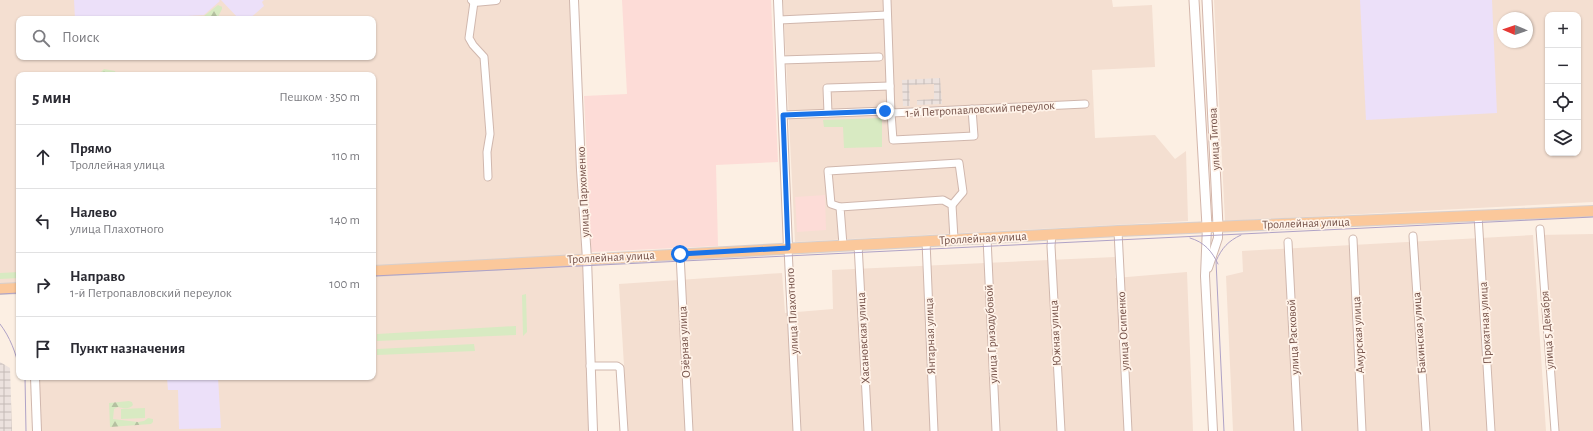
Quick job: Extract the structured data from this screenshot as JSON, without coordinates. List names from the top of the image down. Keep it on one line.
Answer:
{"streets":{"main road":["улица Титова","Троллейная улица"],"street":["1-й Петропавловский переулок","улица Пархоменко","улица Плахотного","Прокатная улица","улица 5 Декабря","улица Осипенко","Южная улица","Бакинская улица","улица Гризодубовой","Амурская улица","Янтарная улица","улица Расковой","Хасановская улица","Озёрная улица"]},"crossings":[["1-й Петропавловский переулок","улица Плахотного"],["улица Титова","Троллейная улица"],["улица Пархоменко","Троллейная улица"],["Троллейная улица","улица Плахотного"],["Троллейная улица","Прокатная улица"],["Троллейная улица","улица Осипенко"],["Троллейная улица","Южная улица"],["Троллейная улица","улица Гризодубовой"],["Троллейная улица","Янтарная улица"],["Троллейная улица","Хасановская улица"],["Троллейная улица","Озёрная улица"]],"north":"left","page":{"map_buttons":["+","−"],"search":"Поиск","heading":["5 мин","Пешком · 350 m"],"list":[["Прямо","Троллейная улица","110 m"],["Налево","улица Плахотного","140 m"],["Направо","1-й Петропавловский переулок","100 m"],"Пункт назначения"]}}
